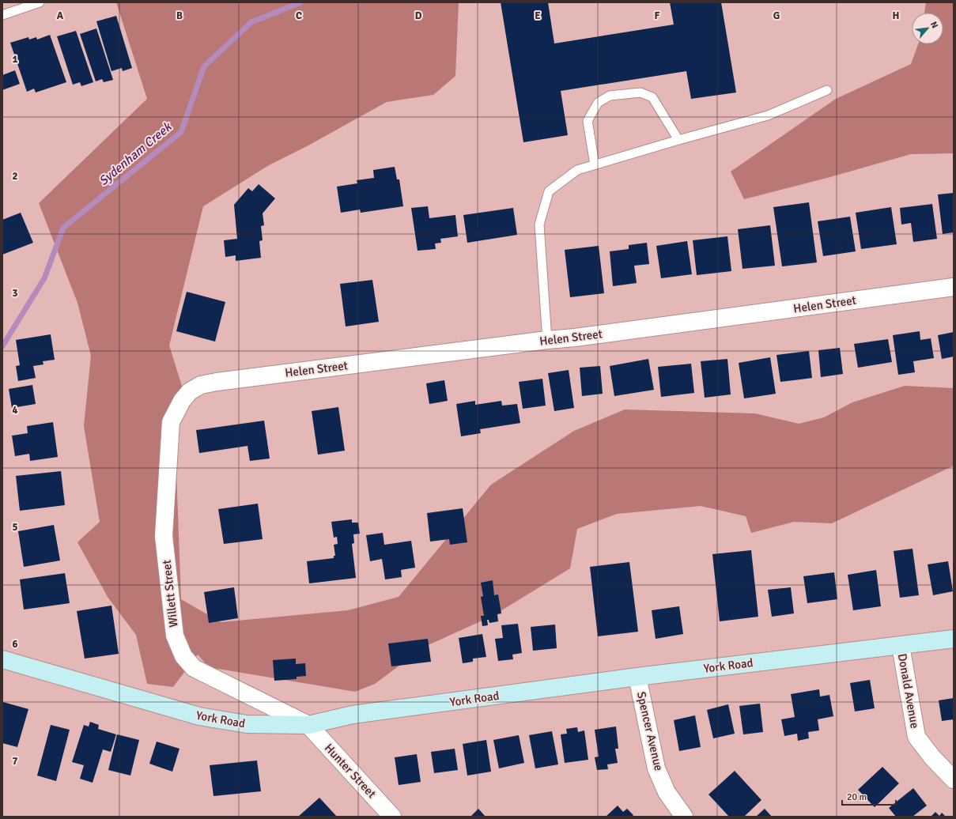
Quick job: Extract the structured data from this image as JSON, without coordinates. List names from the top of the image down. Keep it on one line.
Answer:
{"streets":{"street":["Helen Street","Willett Street","York Road","Donald Avenue","Spencer Avenue","Hunter Street"]},"crossings":[["Helen Street","Willett Street"],["Willett Street","York Road"],["Willett Street","Hunter Street"],["York Road","Donald Avenue"],["York Road","Spencer Avenue"],["York Road","Hunter Street"]],"water":["Sydenham Creek"],"scale_bar":"20 m","north":"top right","grid":{"columns":["A","B","C","D","E","F","G","H"],"rows":["1","2","3","4","5","6","7"]}}
